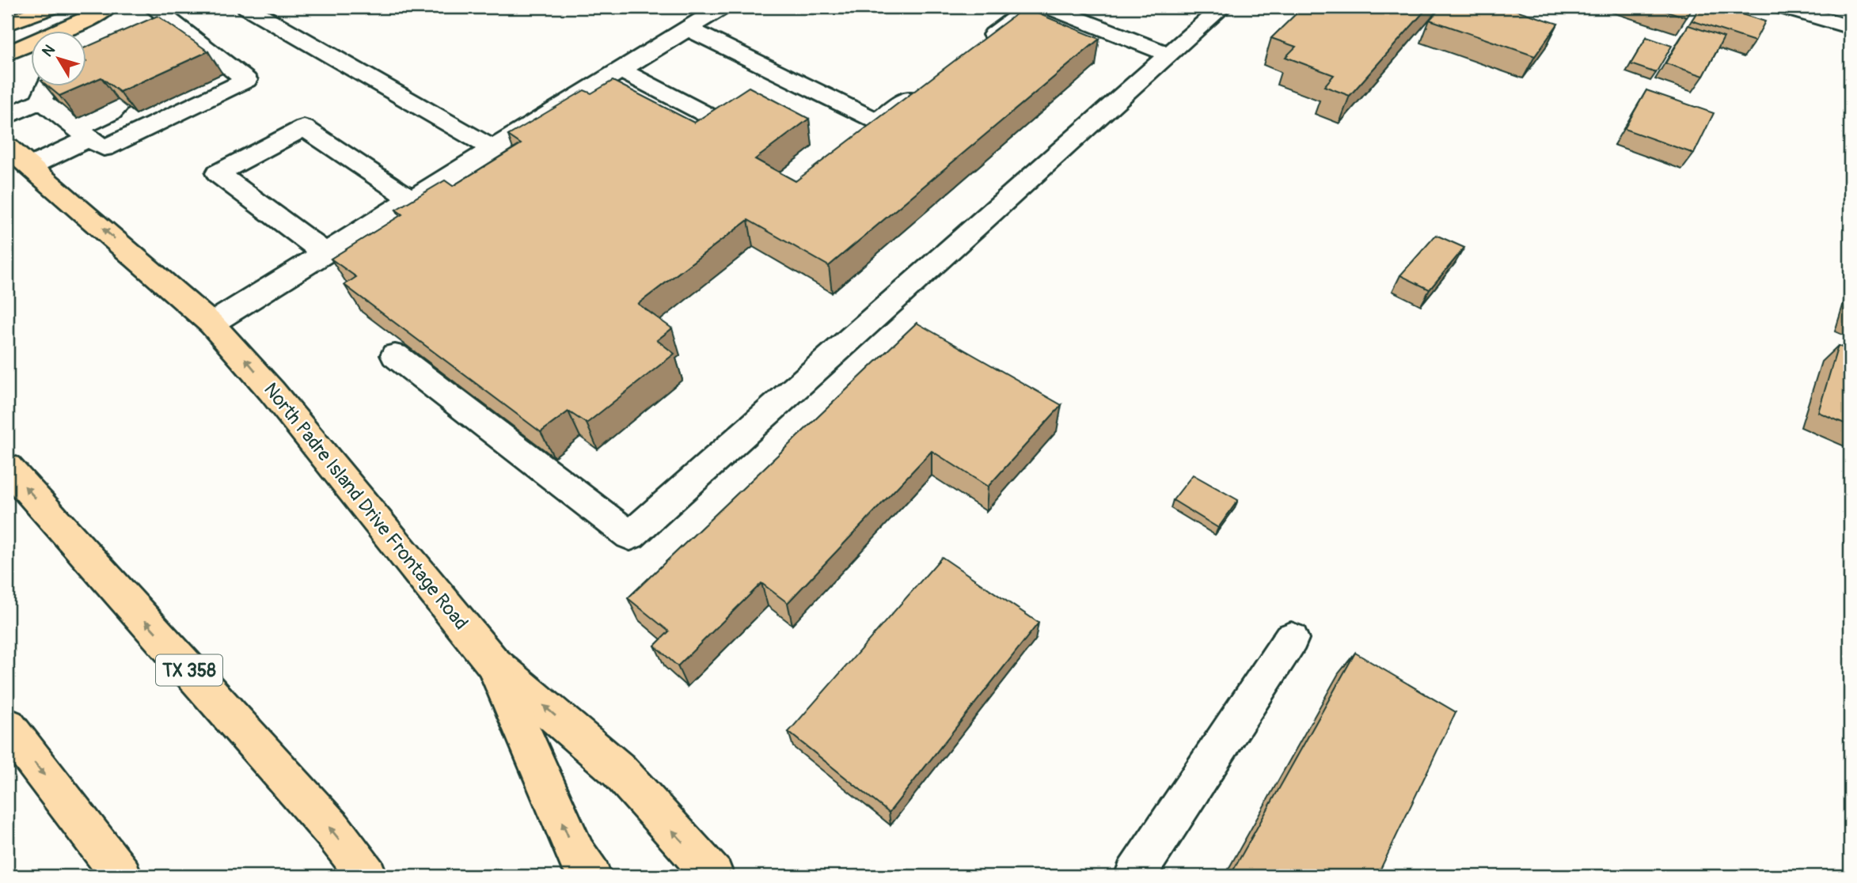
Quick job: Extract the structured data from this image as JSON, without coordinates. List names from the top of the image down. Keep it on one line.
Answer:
{"streets":{"main road":["North Padre Island Drive Frontage Road","TX 358"]},"north":"top left"}
